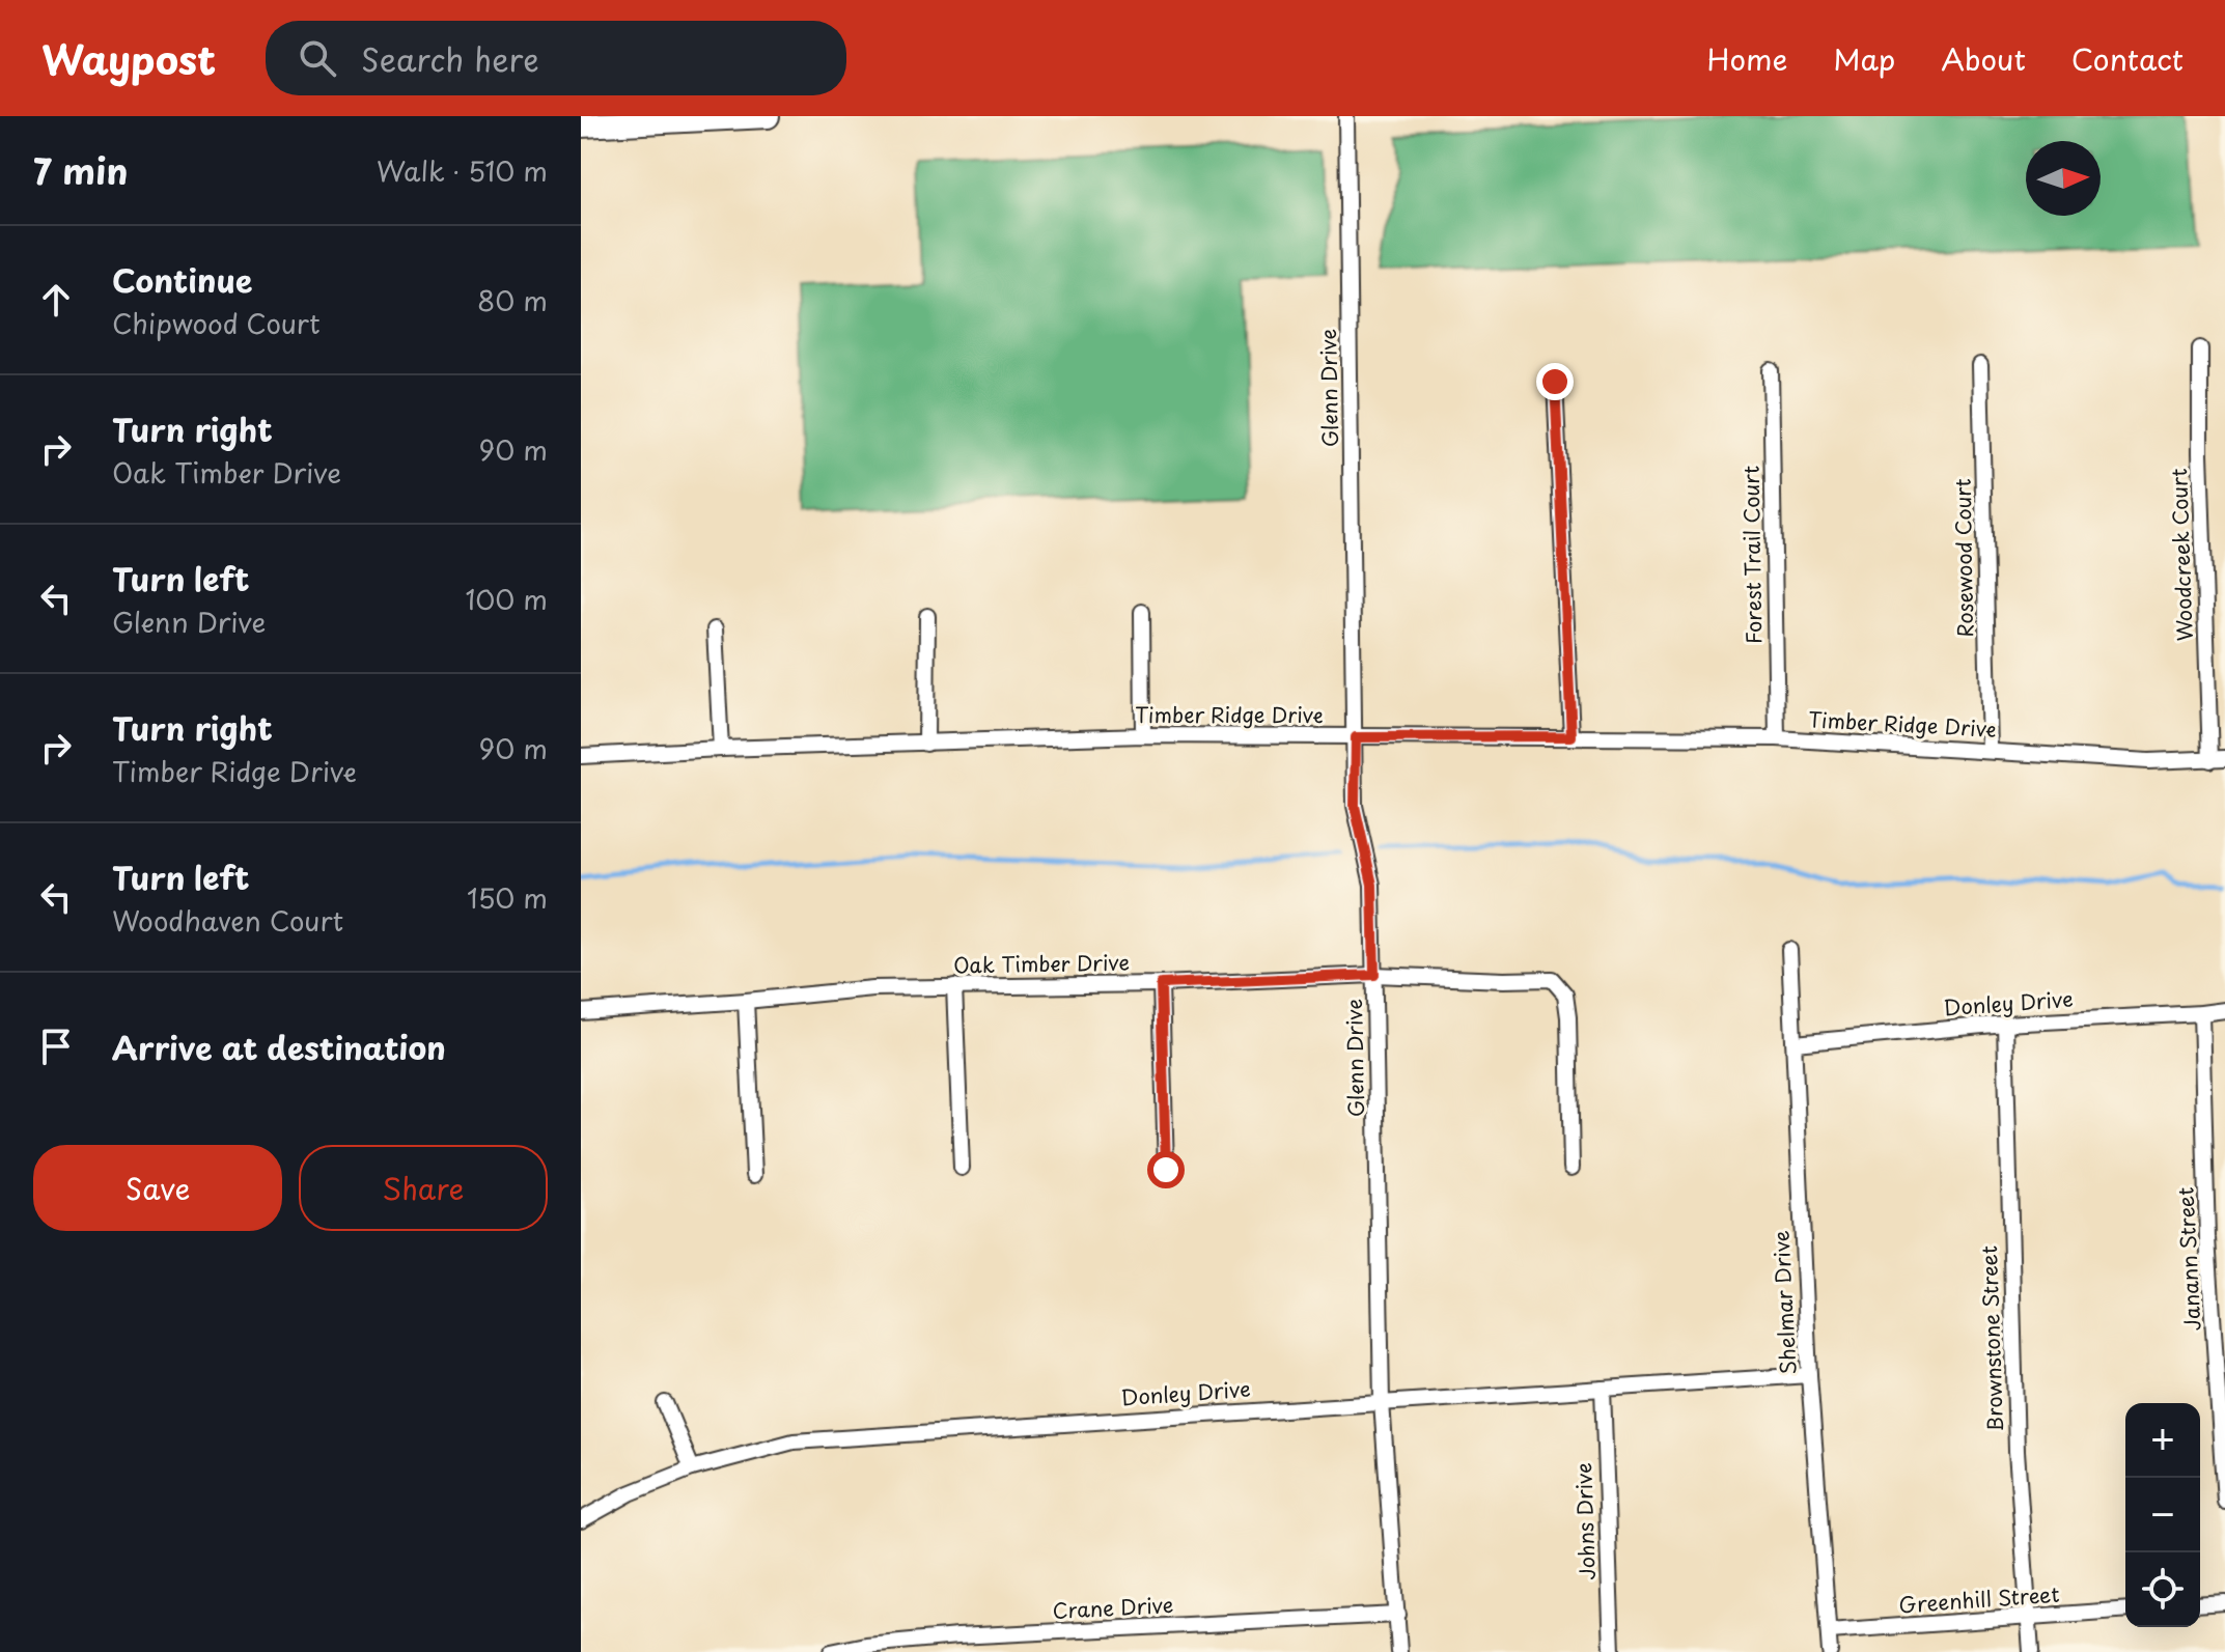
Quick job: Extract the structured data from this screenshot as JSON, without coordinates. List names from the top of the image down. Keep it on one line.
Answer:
{"streets":{"street":["Glenn Drive","Forest Trail Court","Woodcreek Court","Rosewood Court","Timber Ridge Drive","Oak Timber Drive","Donley Drive","Janann Street","Shelmar Drive","Brownstone Street","Johns Drive","Greenhill Street","Crane Drive"]},"crossings":[["Glenn Drive","Timber Ridge Drive"],["Glenn Drive","Oak Timber Drive"],["Glenn Drive","Donley Drive"],["Glenn Drive","Crane Drive"],["Forest Trail Court","Timber Ridge Drive"],["Woodcreek Court","Timber Ridge Drive"],["Rosewood Court","Timber Ridge Drive"],["Donley Drive","Janann Street"],["Donley Drive","Shelmar Drive"],["Donley Drive","Brownstone Street"],["Donley Drive","Johns Drive"],["Shelmar Drive","Greenhill Street"],["Brownstone Street","Greenhill Street"]],"north":"right","page":{"header":"Waypost","search":"Search here","nav":["Home","Map","About","Contact"],"heading":["7 min","Walk · 510 m"],"list":[["Continue","Chipwood Court","80 m"],["Turn right","Oak Timber Drive","90 m"],["Turn left","Glenn Drive","100 m"],["Turn right","Timber Ridge Drive","90 m"],["Turn left","Woodhaven Court","150 m"],"Arrive at destination"],"buttons":["Save","Share"],"map_buttons":["+","−"]}}
